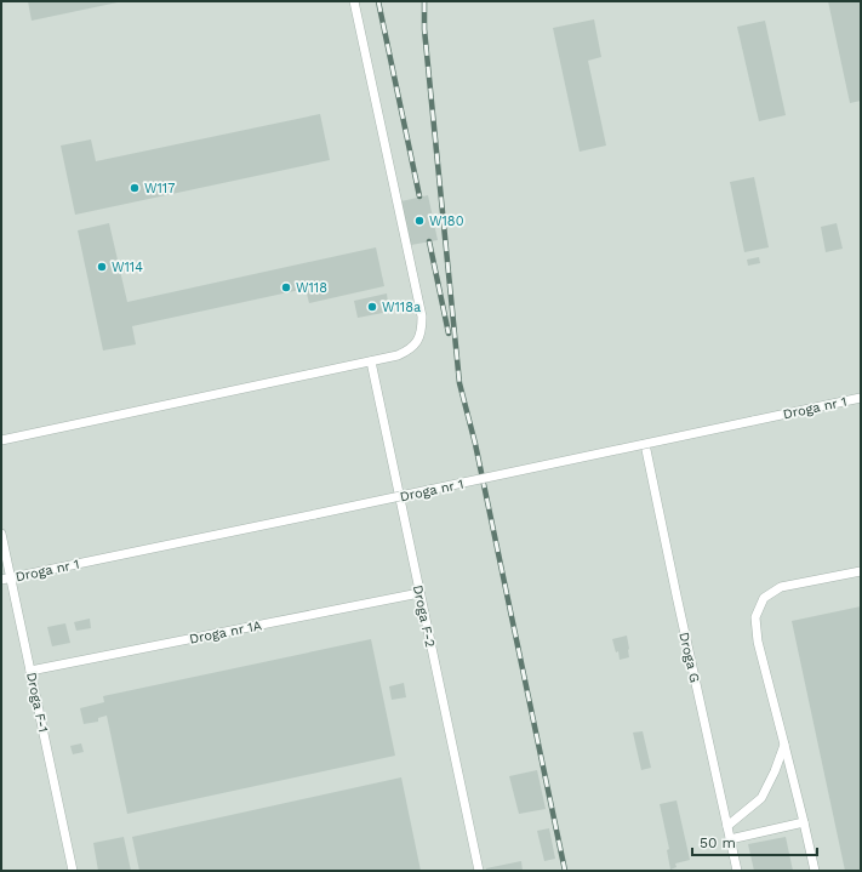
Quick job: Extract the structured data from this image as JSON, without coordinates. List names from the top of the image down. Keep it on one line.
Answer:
{"streets":{"lane":["Droga nr 1","Droga F-2","Droga nr 1A","Droga G","Droga F-1"]},"crossings":[["Droga nr 1","Droga G"],["Droga nr 1","Droga F-1"],["Droga F-2","Droga nr 1A"],["Droga nr 1A","Droga F-1"]],"places":["W117","W180","W114","W118","W118a"],"scale_bar":"50 m"}
